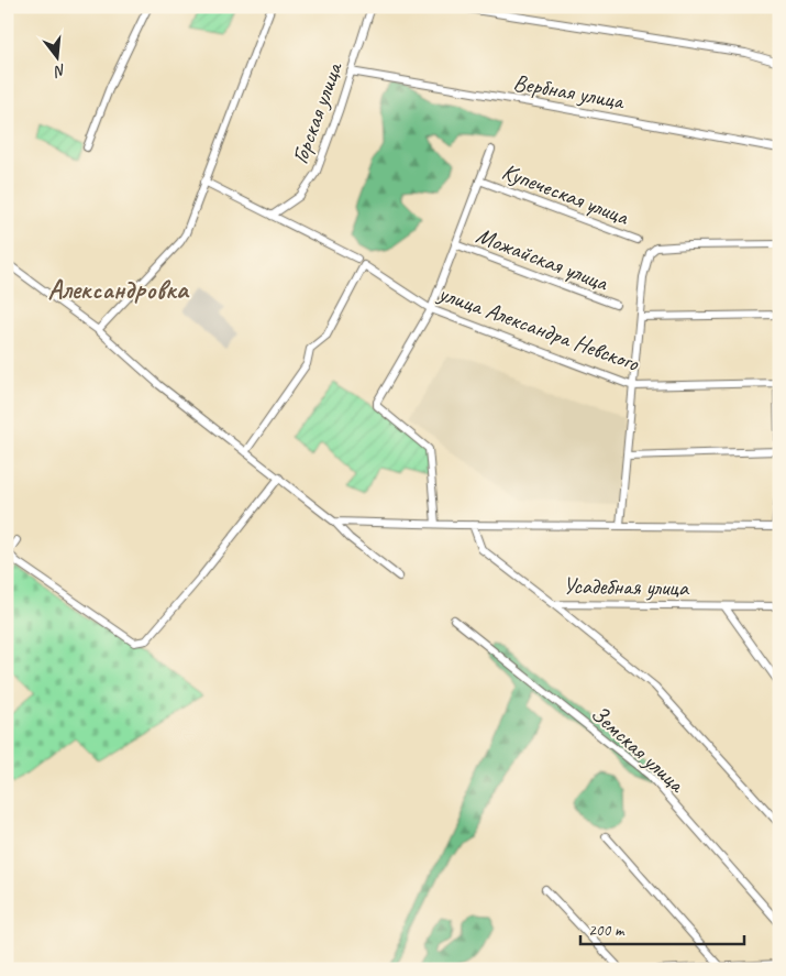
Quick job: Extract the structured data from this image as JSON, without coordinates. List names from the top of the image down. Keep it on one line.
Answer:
{"streets":{"street":["Вербная улица","Горская улица","Купеческая улица","Можайская улица","улица Александра Невского","Усадебная улица","Земская улица"]},"crossings":[["Вербная улица","Горская улица"]],"districts":["Александровка"],"scale_bar":"200 m","north":"bottom"}
